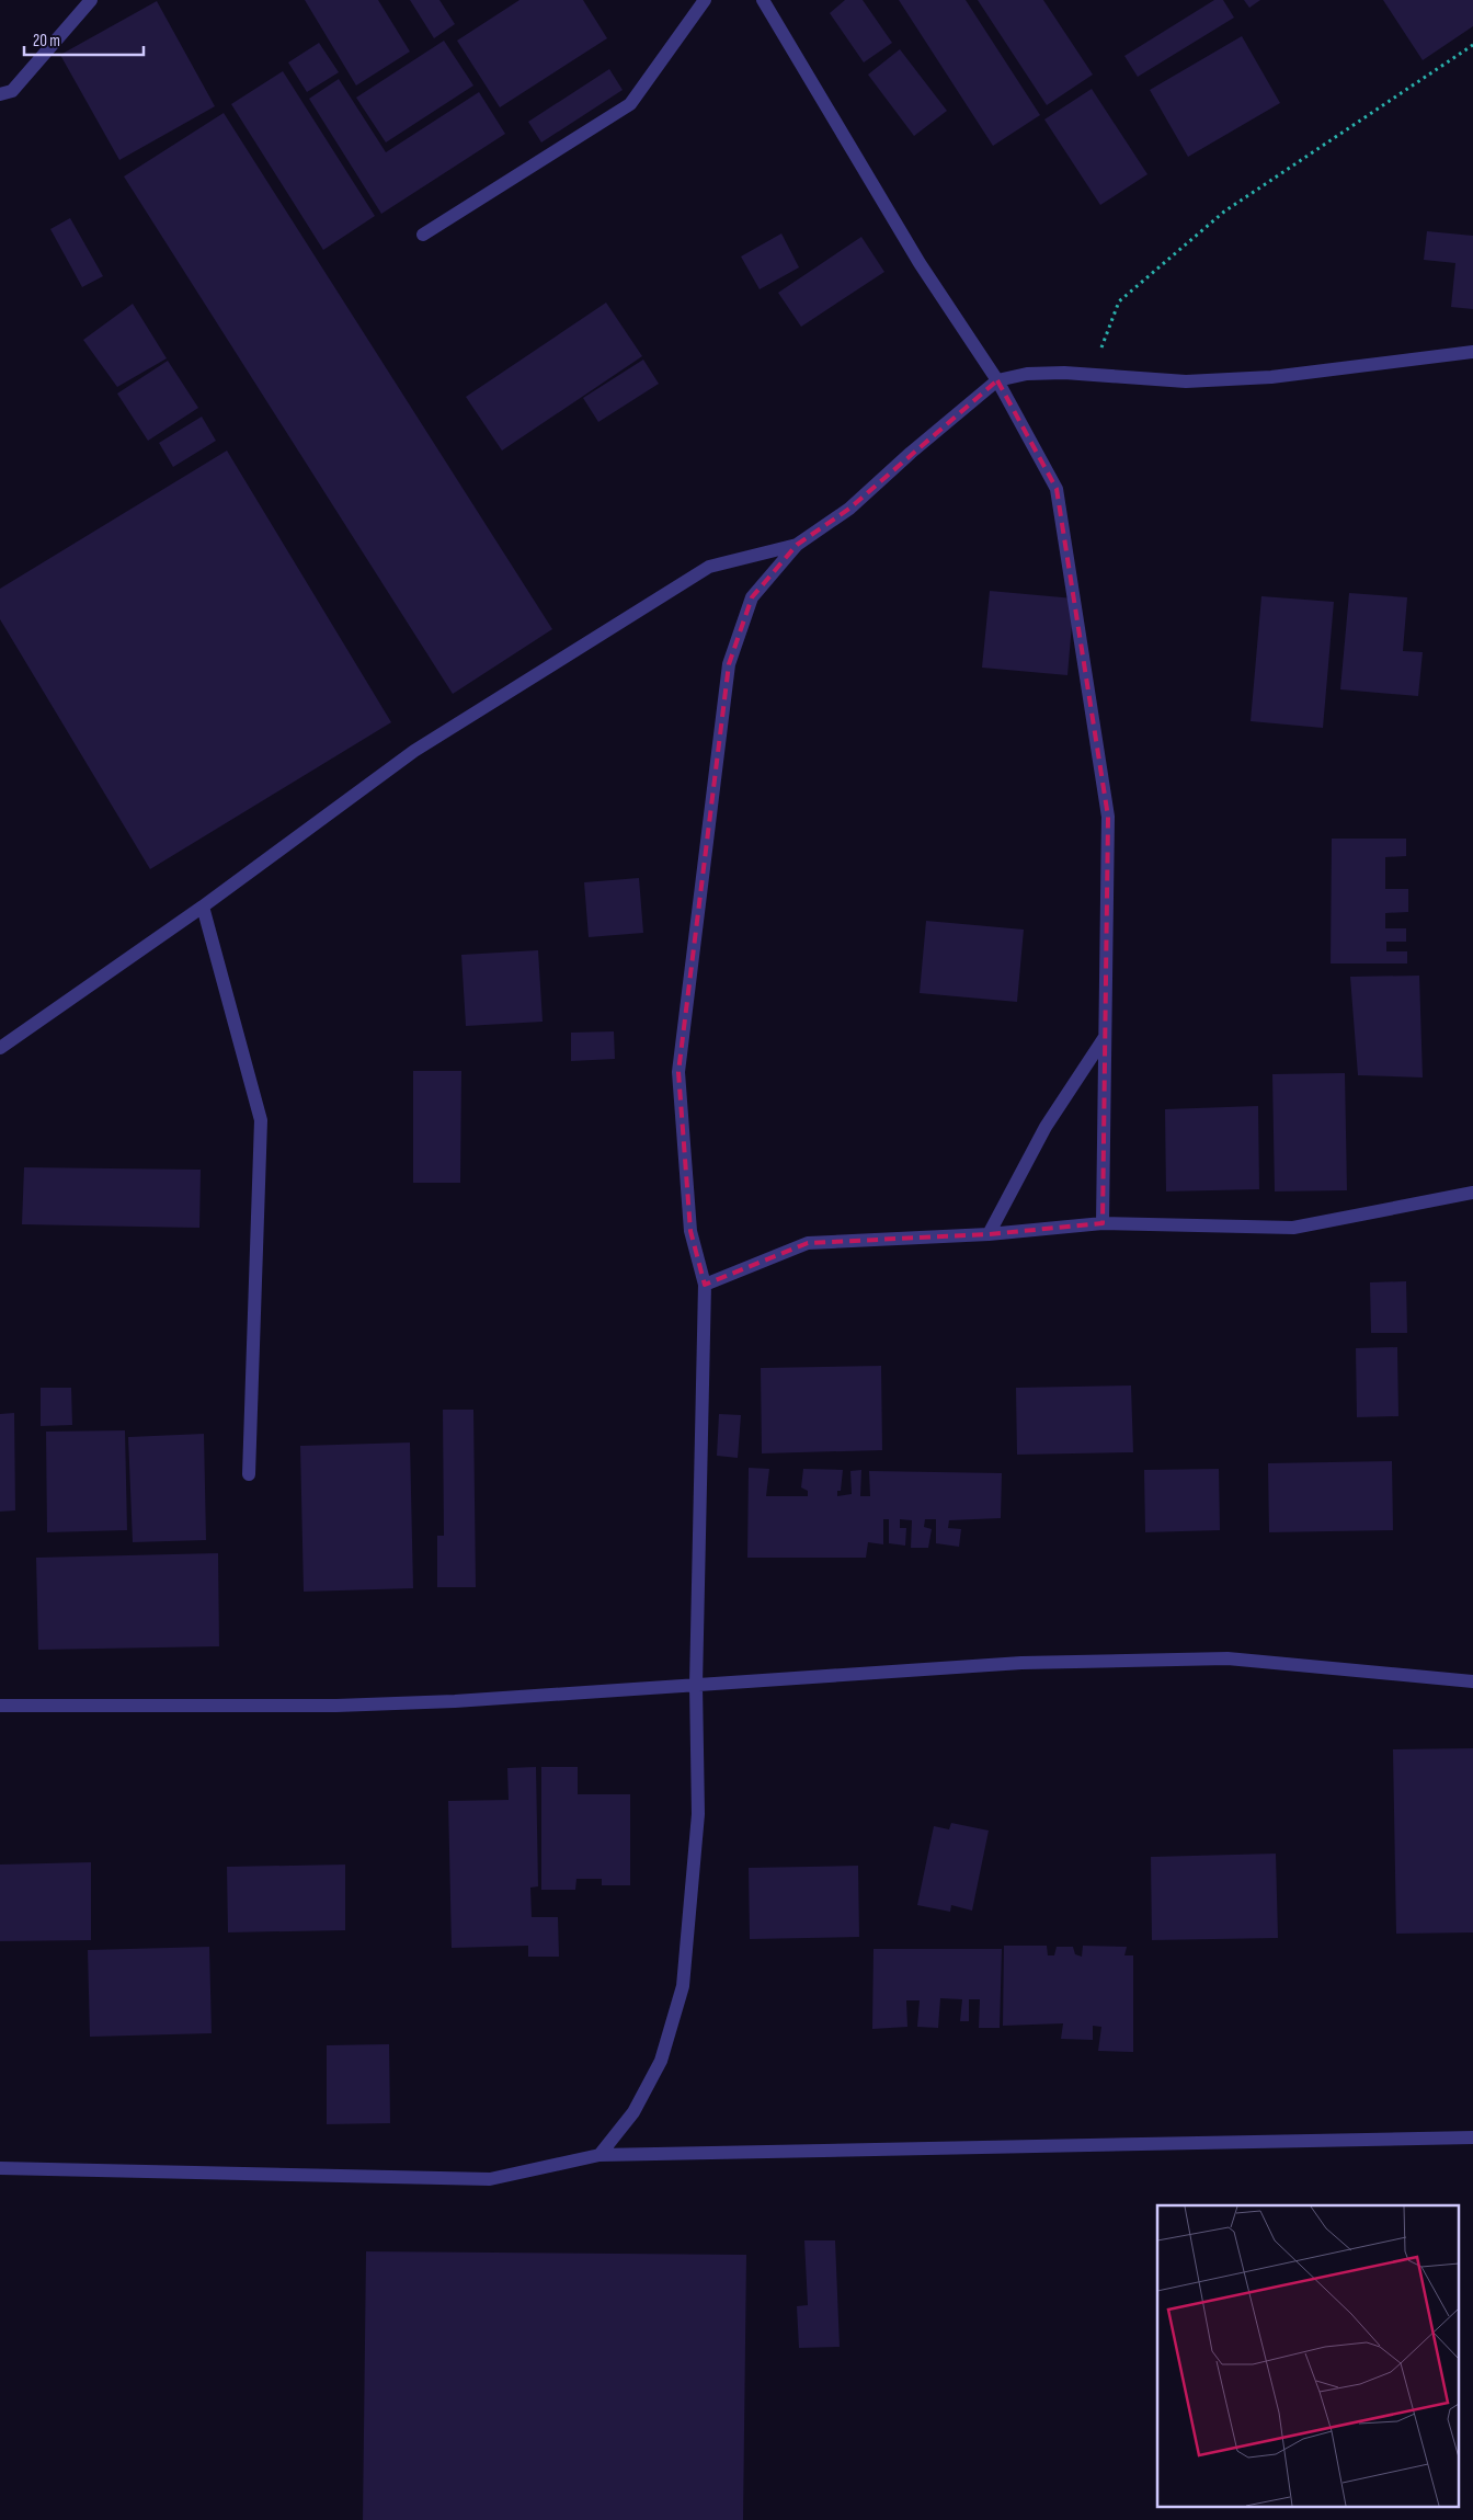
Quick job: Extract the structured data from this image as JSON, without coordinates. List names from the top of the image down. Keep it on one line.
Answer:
{"scale_bar":"20 m"}
